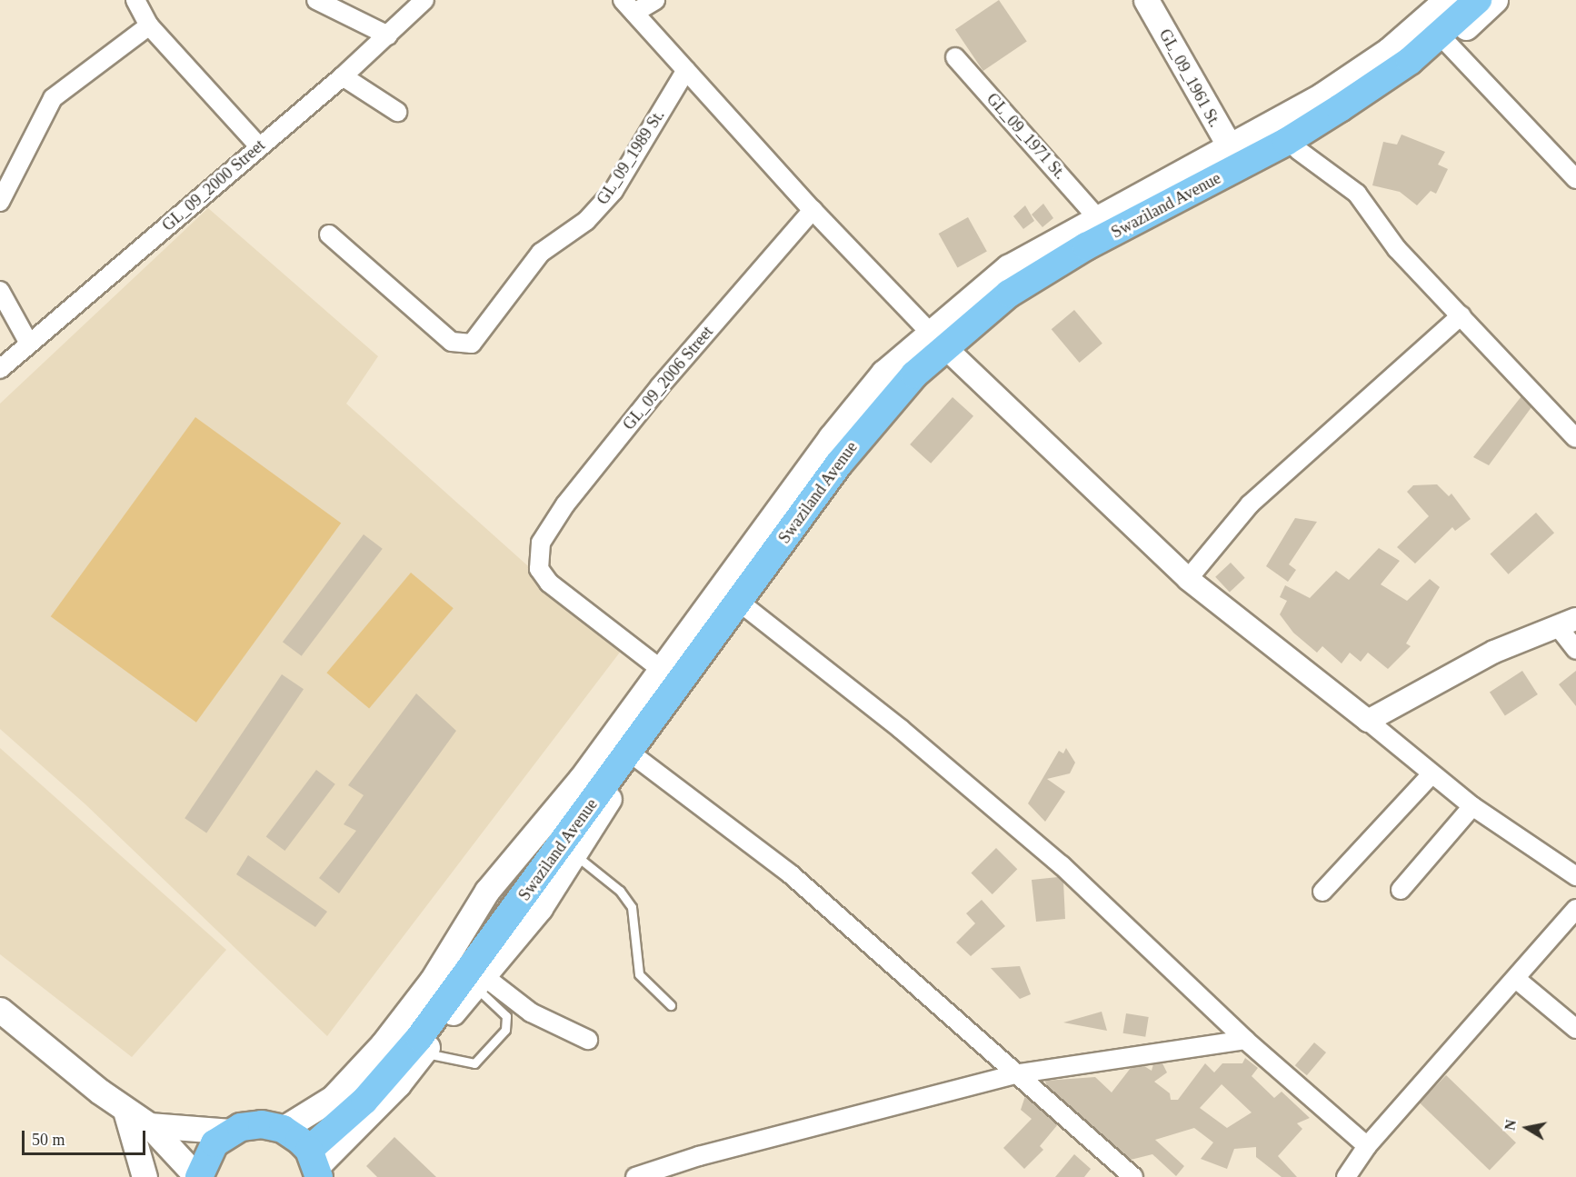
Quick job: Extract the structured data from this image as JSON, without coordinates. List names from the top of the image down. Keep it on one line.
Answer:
{"streets":{"main road":["GL_09_1961 St.","Swaziland Avenue"],"street":["GL_09_1971 St.","GL_09_1989 St.","GL_09_2000 Street","GL_09_2006 Street"]},"crossings":[["GL_09_1961 St.","Swaziland Avenue"]],"scale_bar":"50 m","north":"left"}
